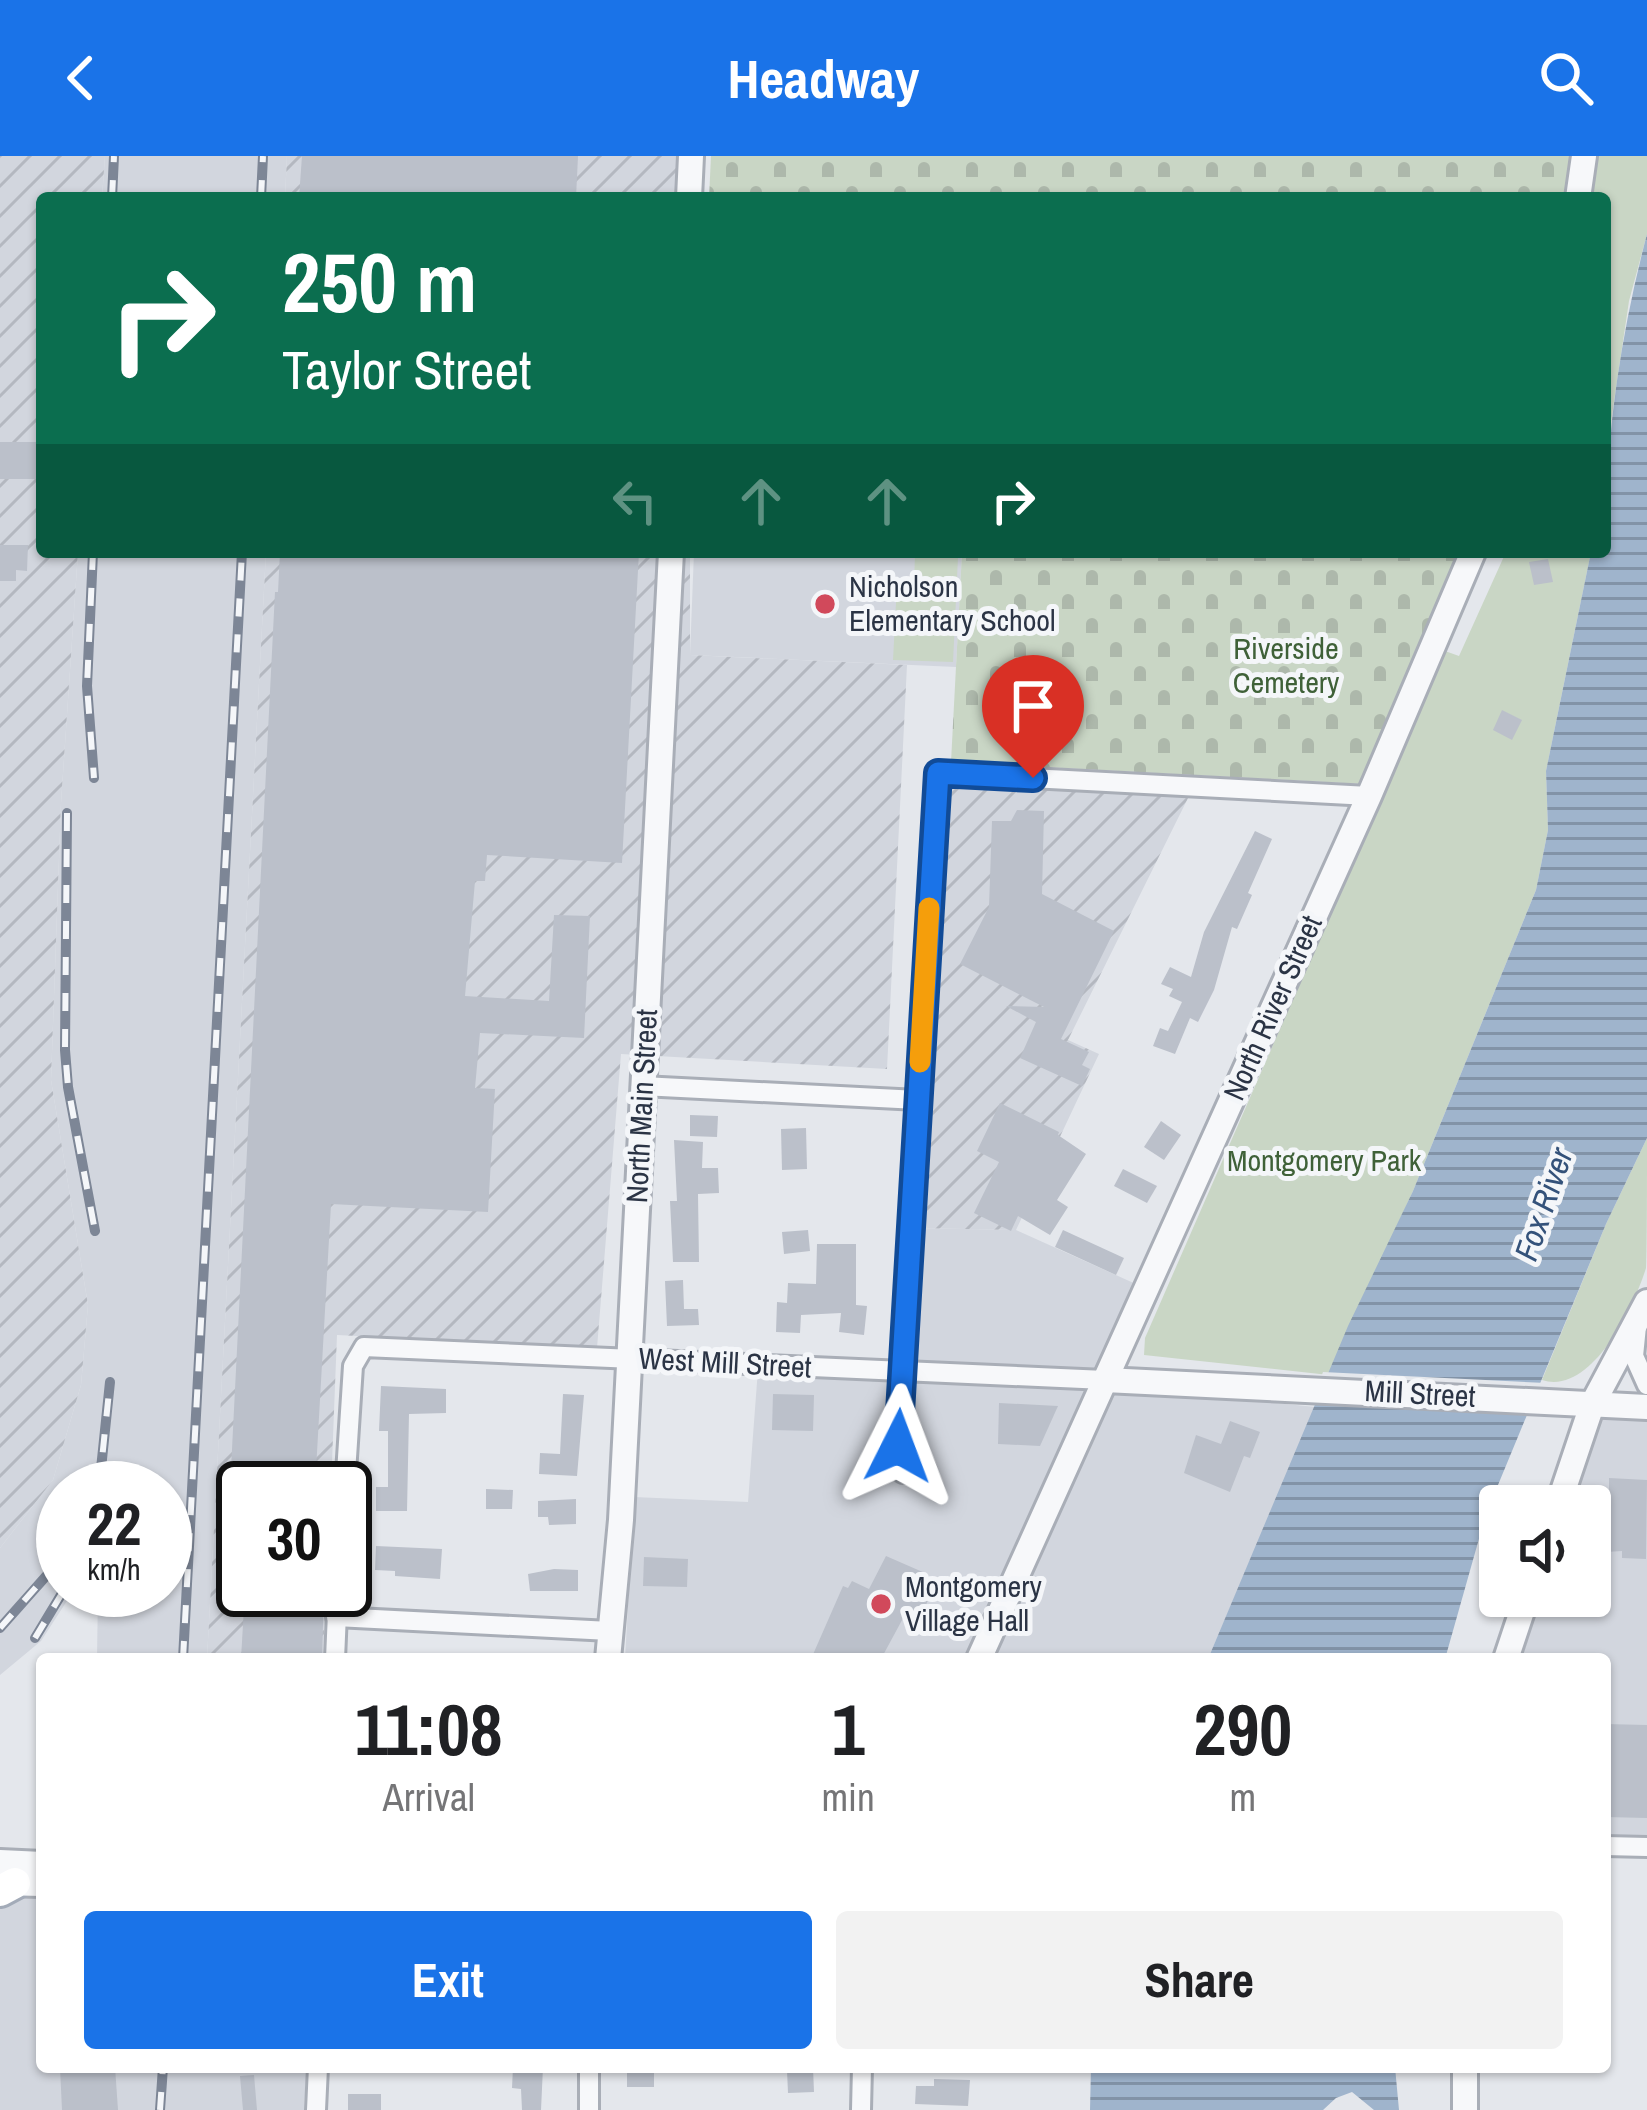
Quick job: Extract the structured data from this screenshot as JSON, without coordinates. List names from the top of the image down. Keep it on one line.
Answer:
{"streets":{"street":["North River Street","North Main Street","West Mill Street","Mill Street"]},"crossings":[["North River Street","West Mill Street"],["North Main Street","West Mill Street"],["West Mill Street","Mill Street"]],"water":["Fox River"],"parks":["Riverside Cemetery","Montgomery Park"],"places":["Nicholson Elementary School","Montgomery Village Hall"],"page":{"header":"Headway","turn":["250 m","Taylor Street"],"speed":"22 km/h","limit":"30","eta":["11:08","Arrival","1","min","290","m"],"buttons":["Exit","Share"]}}
